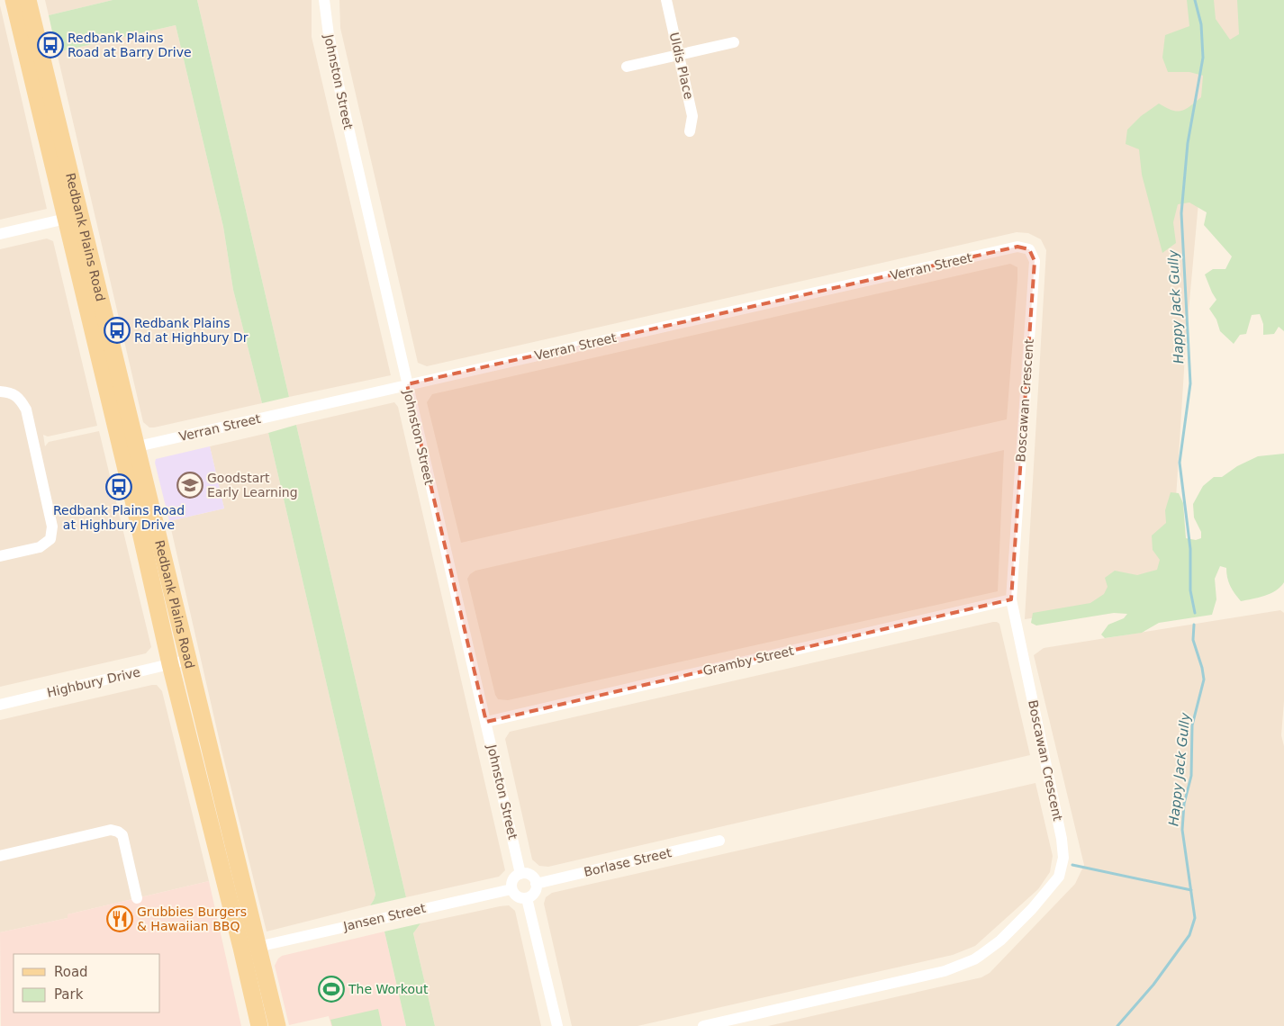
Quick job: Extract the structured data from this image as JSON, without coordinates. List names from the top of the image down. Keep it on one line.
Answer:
{"streets":{"main road":["Redbank Plains Road"],"street":["Uldis Place","Johnston Street","Verran Street","Boscawan Crescent","Gramby Street","Highbury Drive","Borlase Street","Jansen Street"]},"crossings":[["Johnston Street","Verran Street"],["Johnston Street","Gramby Street"],["Johnston Street","Borlase Street"],["Johnston Street","Jansen Street"],["Redbank Plains Road","Verran Street"],["Redbank Plains Road","Highbury Drive"],["Redbank Plains Road","Jansen Street"],["Verran Street","Boscawan Crescent"],["Boscawan Crescent","Gramby Street"],["Borlase Street","Jansen Street"]],"water":["Happy Jack Gully"],"places":{"bus stop":["Redbank Plains Road at Barry Drive","Redbank Plains Rd at Highbury Dr","Redbank Plains Road at Highbury Drive"],"school or university":["Goodstart Early Learning"],"restaurant":["Grubbies Burgers & Hawaiian BBQ"],"sports":["The Workout"]},"legend":["Road","Park"]}
